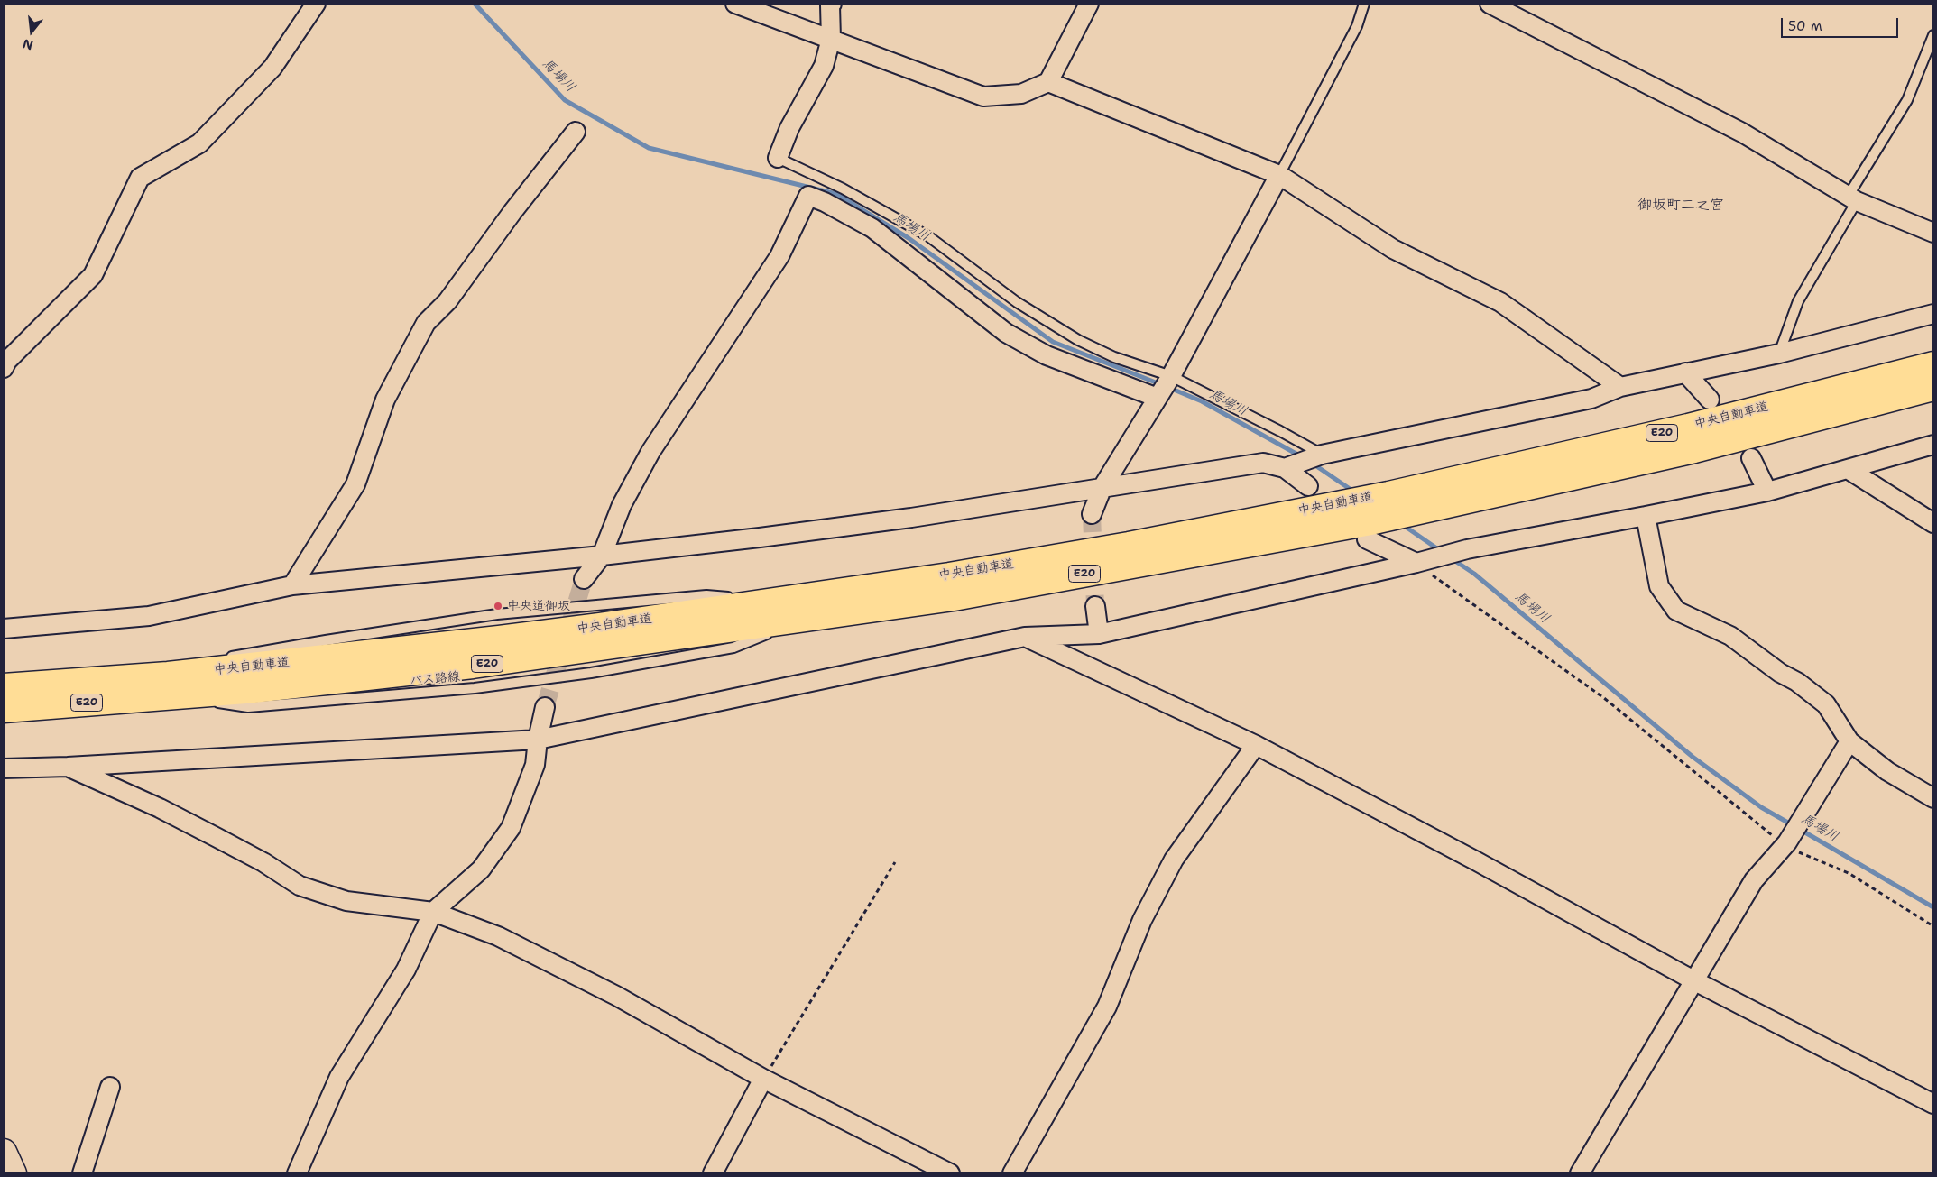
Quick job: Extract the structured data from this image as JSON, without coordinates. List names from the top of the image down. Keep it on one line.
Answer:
{"streets":{"highway":["中央自動車道","E20"]},"districts":["御坂町二之宮"],"water":["馬場川"],"places":["中央道御坂"],"scale_bar":"50 m","north":"bottom"}
